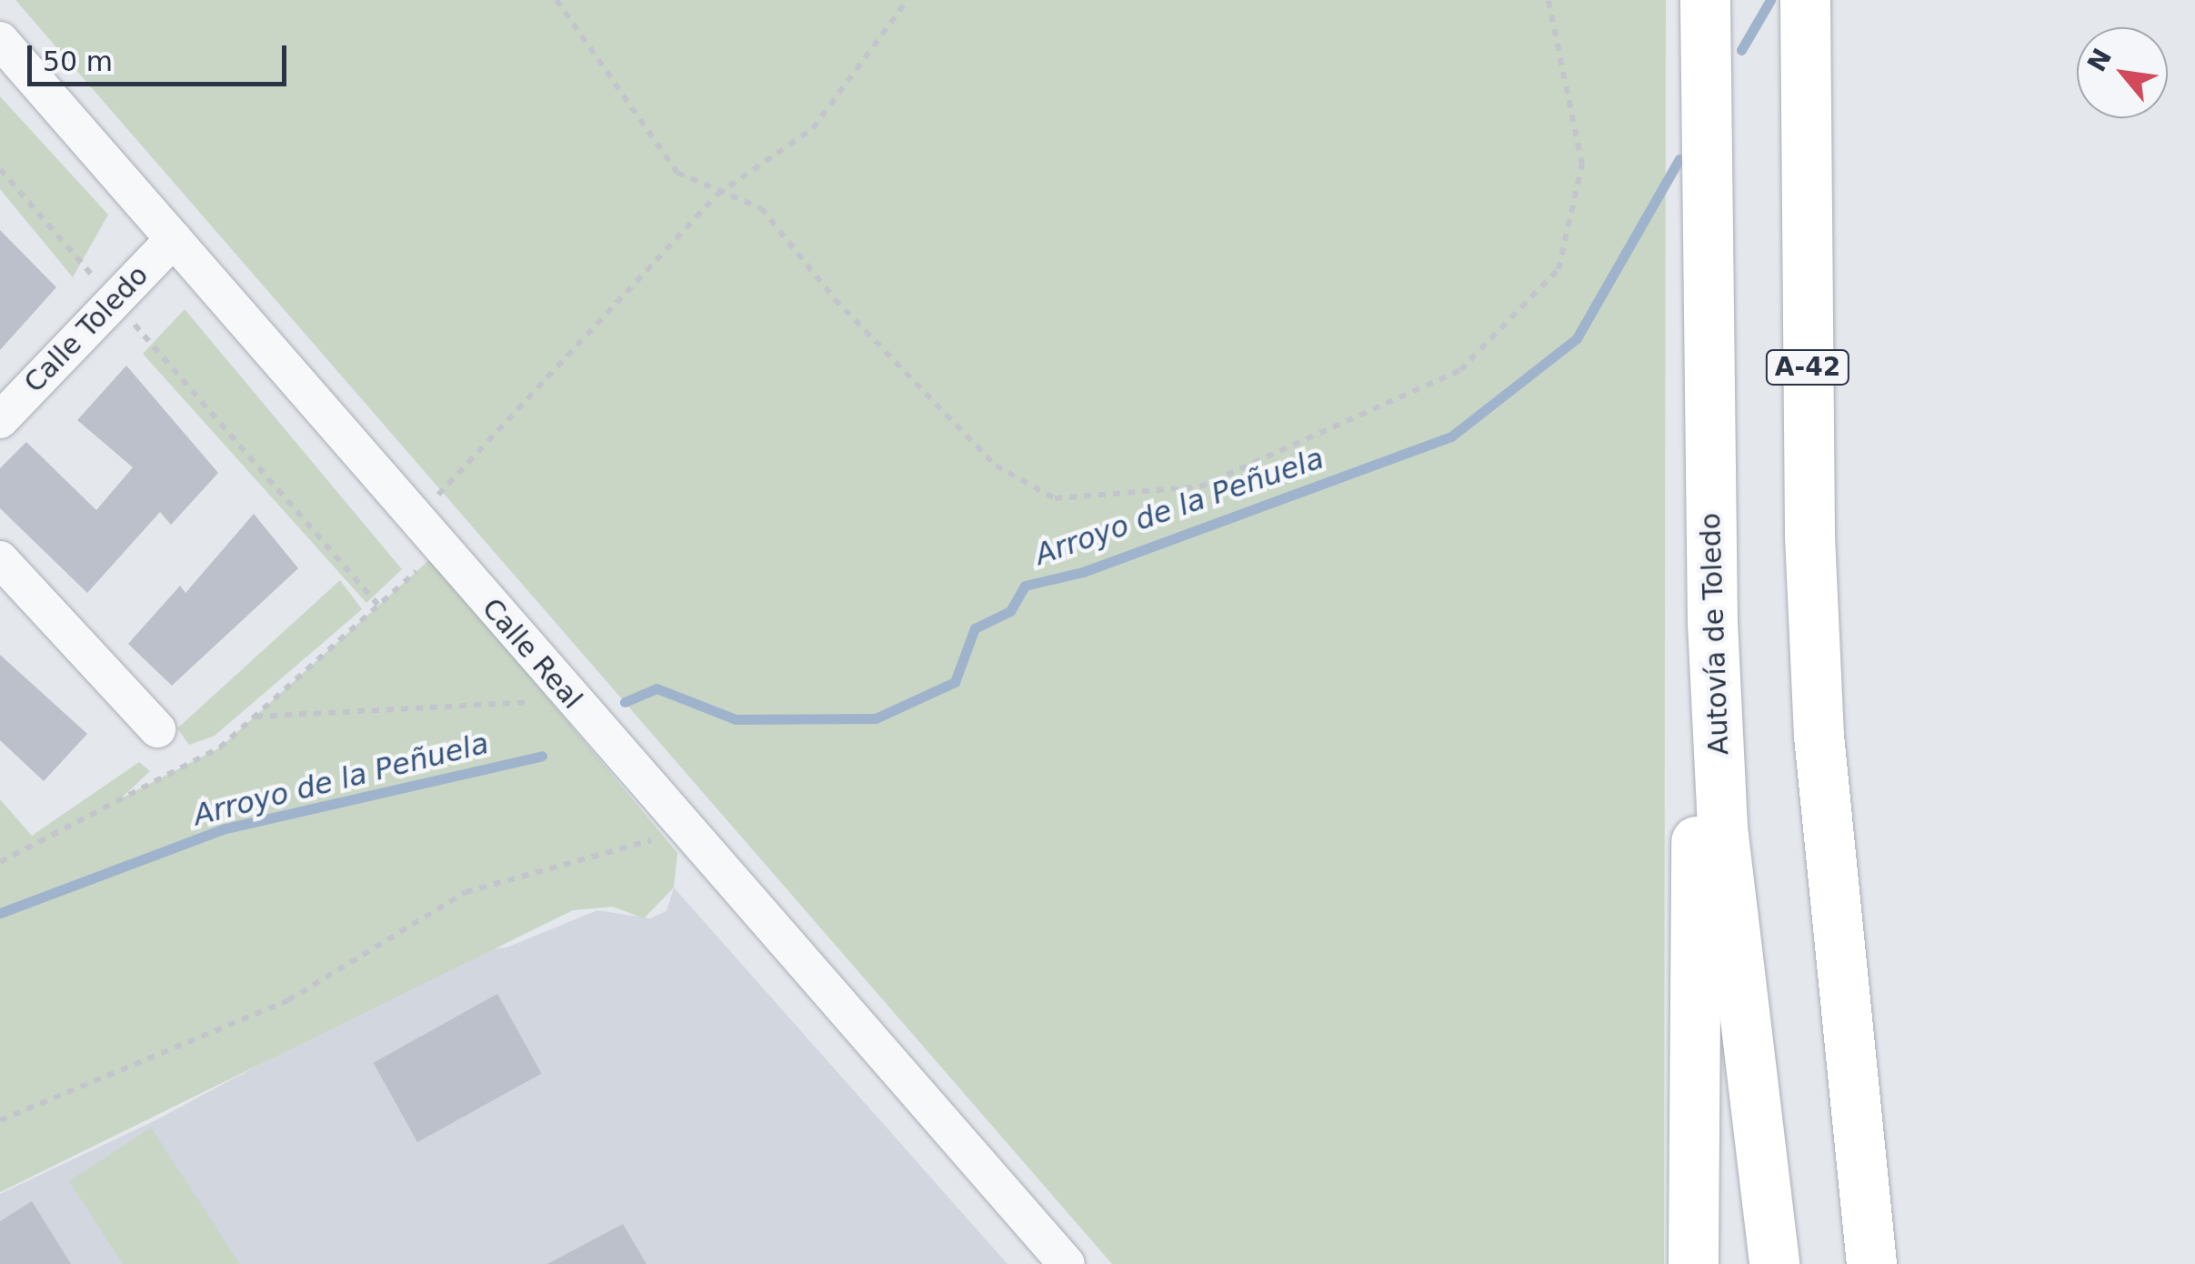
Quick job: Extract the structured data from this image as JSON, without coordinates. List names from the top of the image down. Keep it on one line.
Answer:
{"streets":{"highway":["A-42","Autovía de Toledo"],"street":["Calle Toledo","Calle Real"]},"crossings":[["Calle Toledo","Calle Real"]],"water":["Arroyo de la Peñuela"],"scale_bar":"50 m","north":"top left"}
